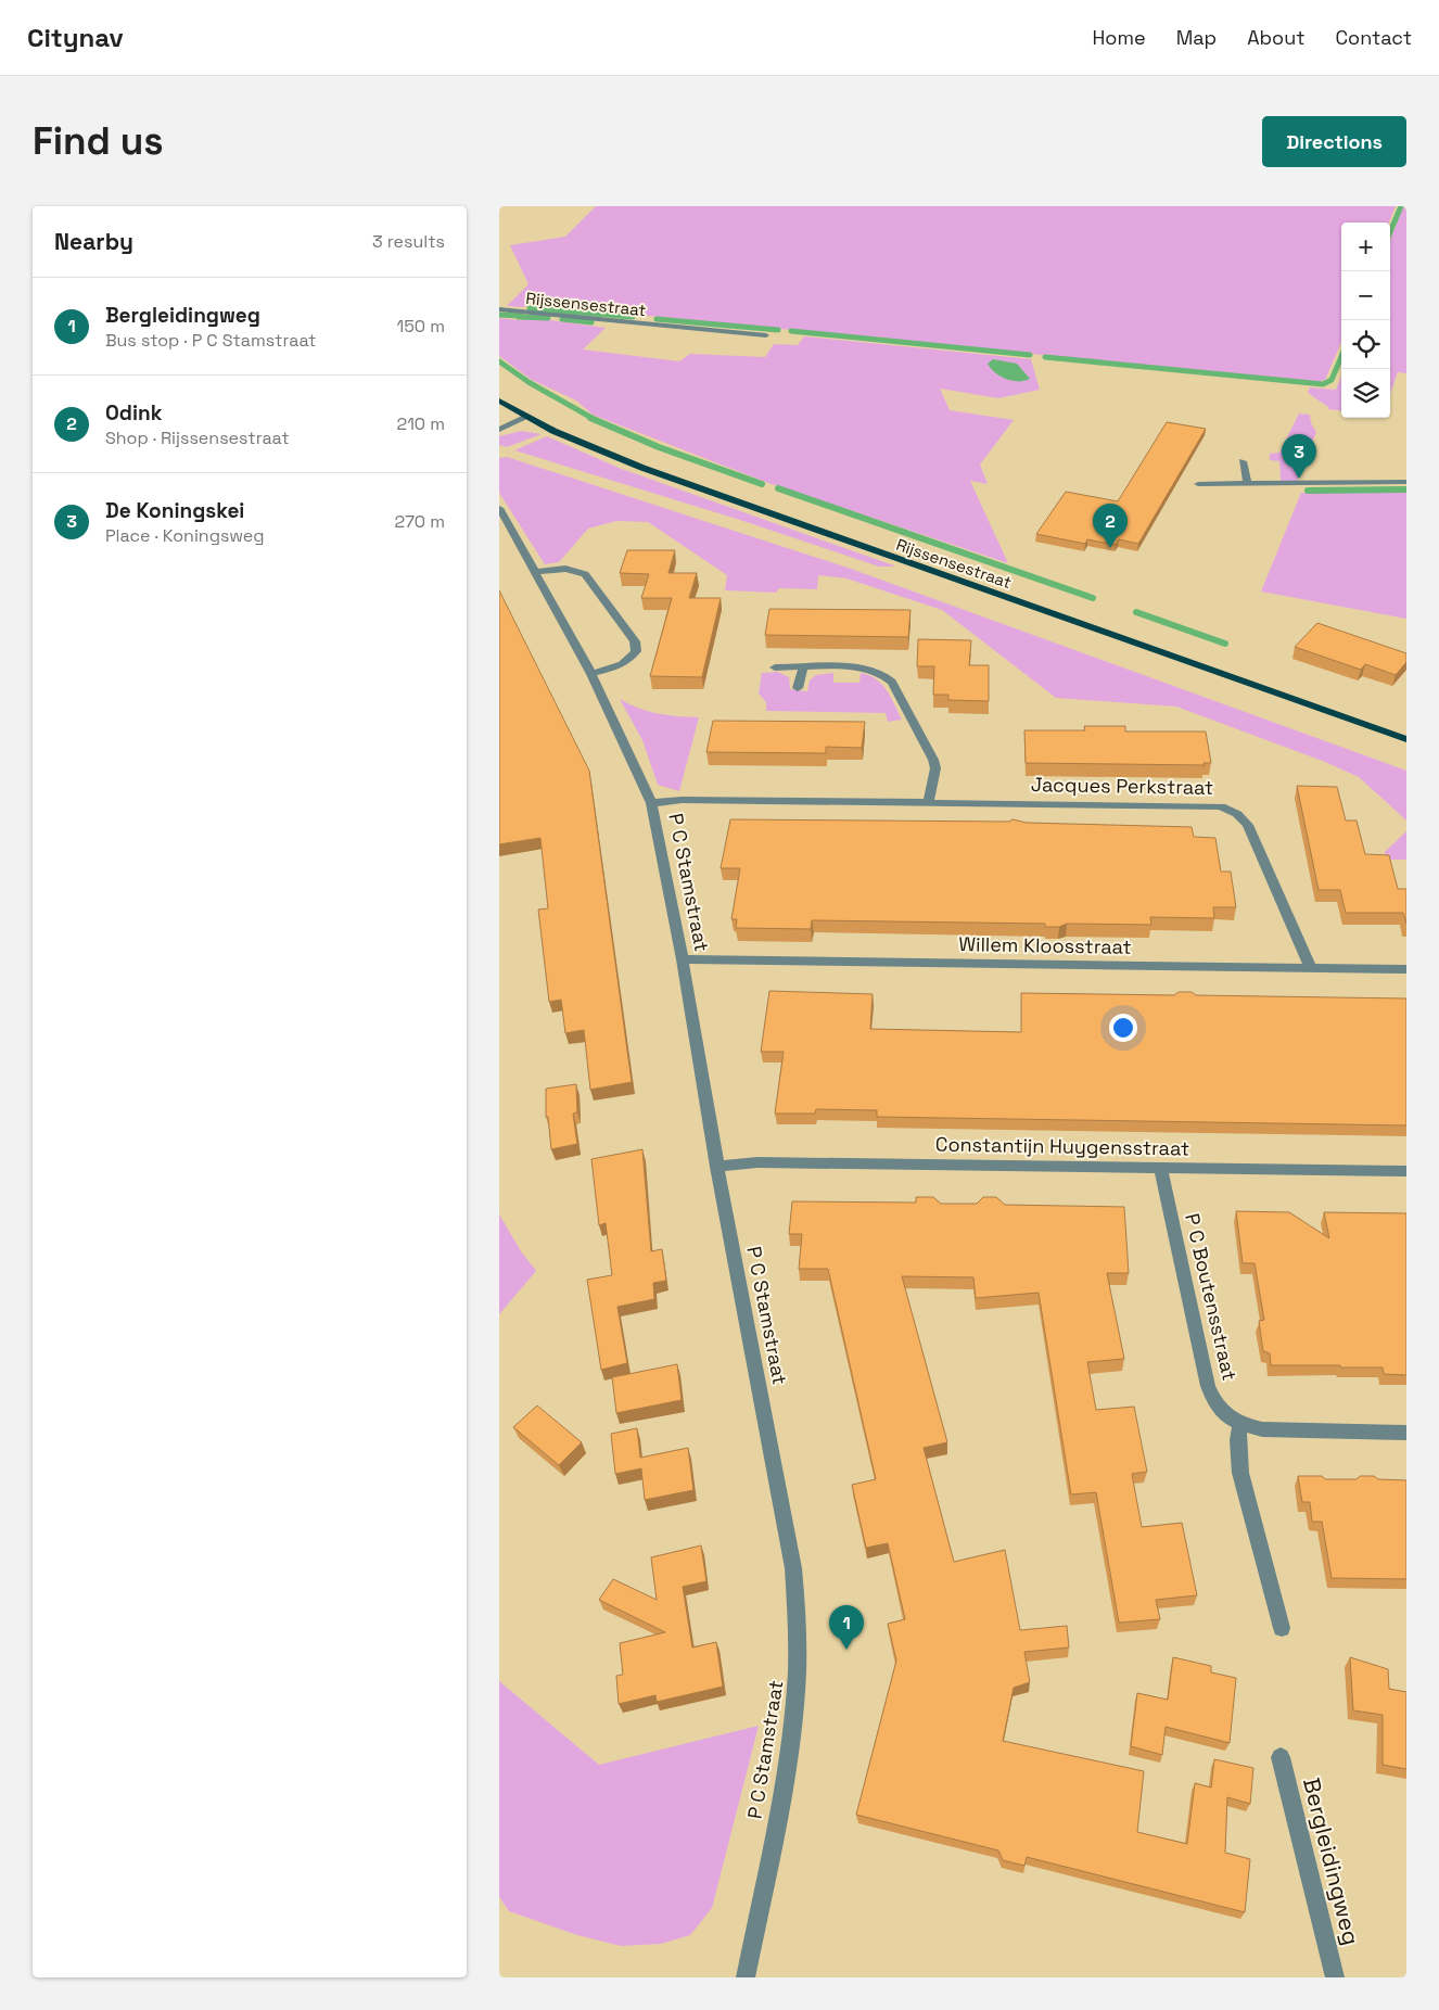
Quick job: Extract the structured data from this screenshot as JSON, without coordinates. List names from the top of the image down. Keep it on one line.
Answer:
{"streets":{"main road":["Rijssensestraat"],"street":["Jacques Perkstraat","P C Stamstraat","Willem Kloosstraat","Constantijn Huygensstraat","P C Boutensstraat","Bergleidingweg"]},"crossings":[["Jacques Perkstraat","P C Stamstraat"],["Jacques Perkstraat","Willem Kloosstraat"],["P C Stamstraat","Willem Kloosstraat"],["P C Stamstraat","Constantijn Huygensstraat"],["Constantijn Huygensstraat","P C Boutensstraat"]],"page":{"header":"Citynav","nav":["Home","Map","About","Contact"],"buttons":"Directions","title":"Find us","heading":["Nearby","3 results"],"map_buttons":["+","−"],"list":[{"mark":"1","name":"Bergleidingweg","note":"Bus stop · P C Stamstraat","value":"150 m"},{"mark":"2","name":"Odink","note":"Shop · Rijssensestraat","value":"210 m"},{"mark":"3","name":"De Koningskei","note":"Place · Koningsweg","value":"270 m"}],"pins":["3","2","1"]}}
